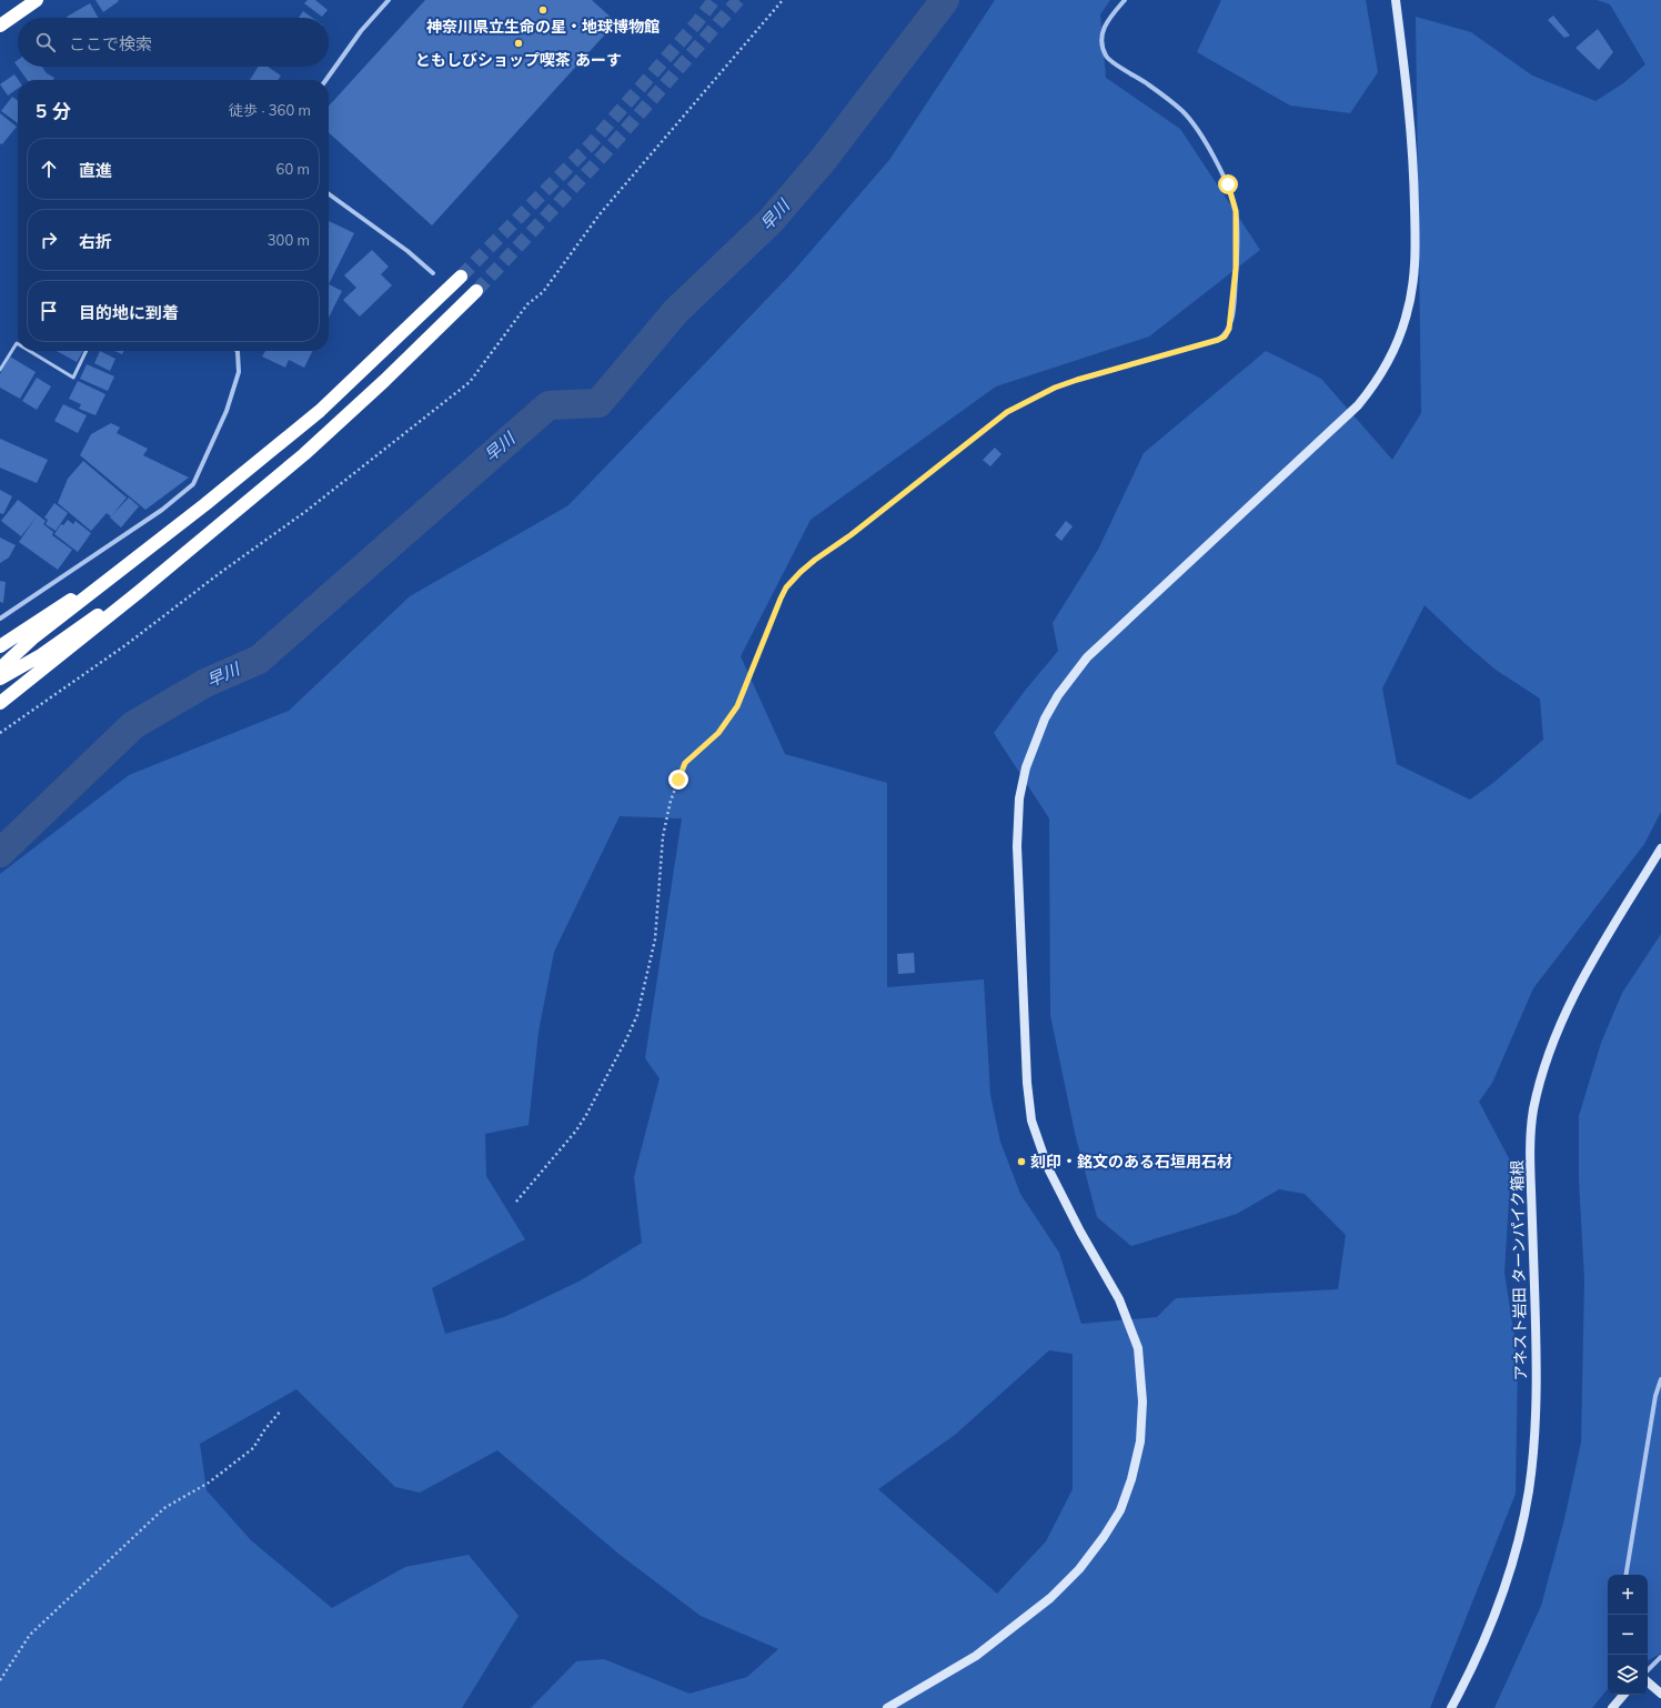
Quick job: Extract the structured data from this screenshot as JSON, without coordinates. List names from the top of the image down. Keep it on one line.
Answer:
{"streets":{"street":["アネスト岩田 ターンパイク箱根"]},"water":["早川"],"places":["神奈川県立生命の星・地球博物館","ともしびショップ喫茶 あーす","刻印・銘文のある石垣用石材"],"page":{"search":"ここで検索","heading":["5 分","徒歩 · 360 m"],"list":[["直進","60 m"],["右折","300 m"],"目的地に到着"],"map_buttons":["+","−"]}}
